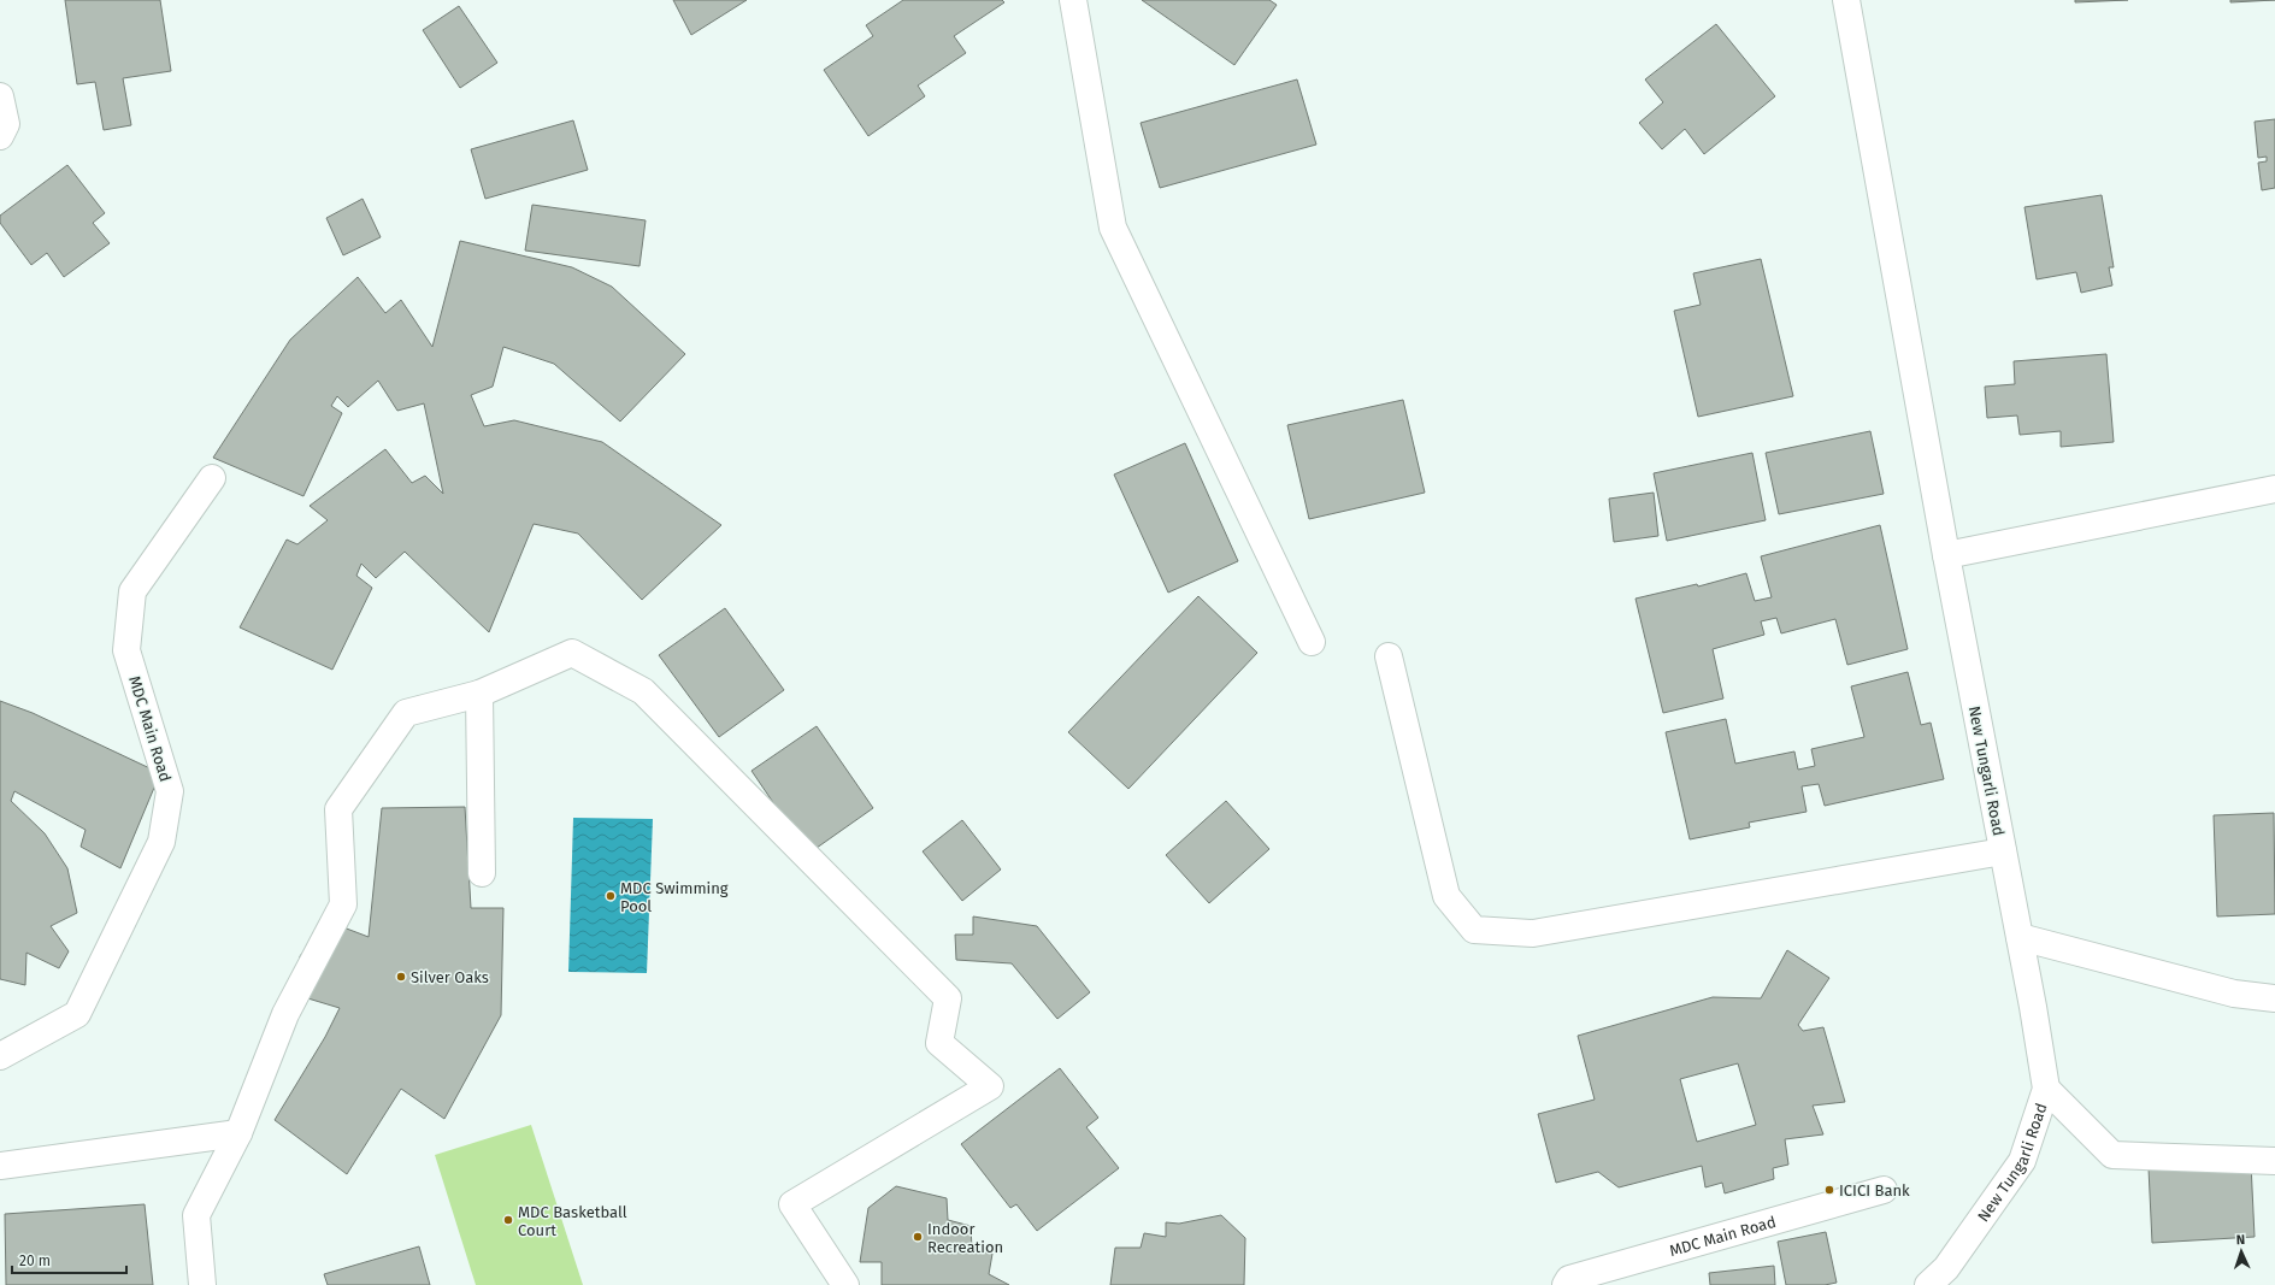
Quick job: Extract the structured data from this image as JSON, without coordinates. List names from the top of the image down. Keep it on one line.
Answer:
{"streets":{"street":["MDC Main Road","New Tungarli Road"]},"places":["MDC Swimming Pool","Silver Oaks","ICICI Bank","MDC Basketball Court","Indoor Recreation"],"scale_bar":"20 m","north":"top"}
